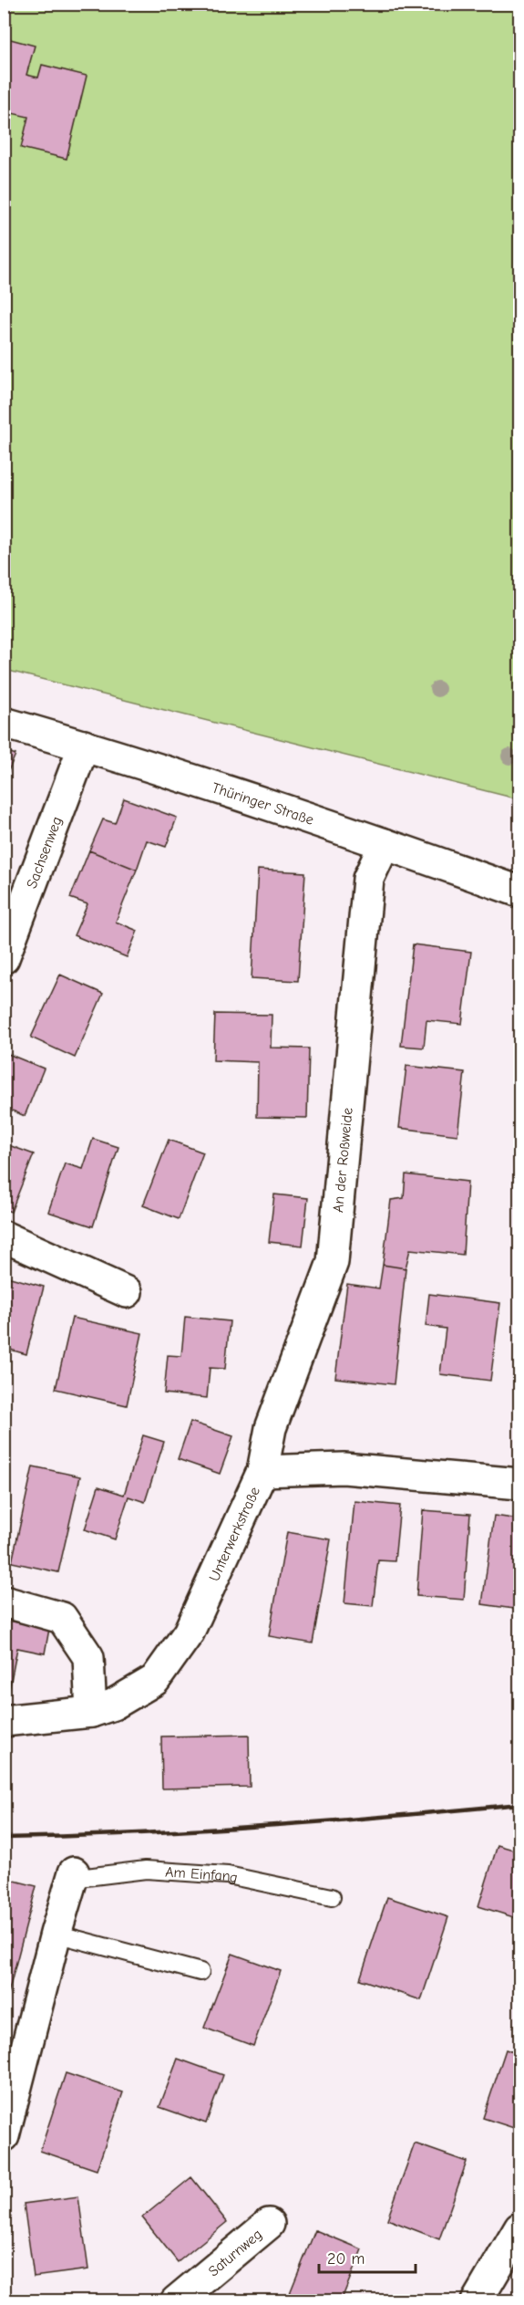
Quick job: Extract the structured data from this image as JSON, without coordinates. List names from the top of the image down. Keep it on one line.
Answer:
{"streets":{"street":["Thüringer Straße","Sachsenweg","An der Roßweide","Unterwerkstraße","Am Einfang","Saturnweg"]},"crossings":[["Thüringer Straße","Sachsenweg"],["Thüringer Straße","An der Roßweide"],["An der Roßweide","Unterwerkstraße"]],"scale_bar":"20 m"}
